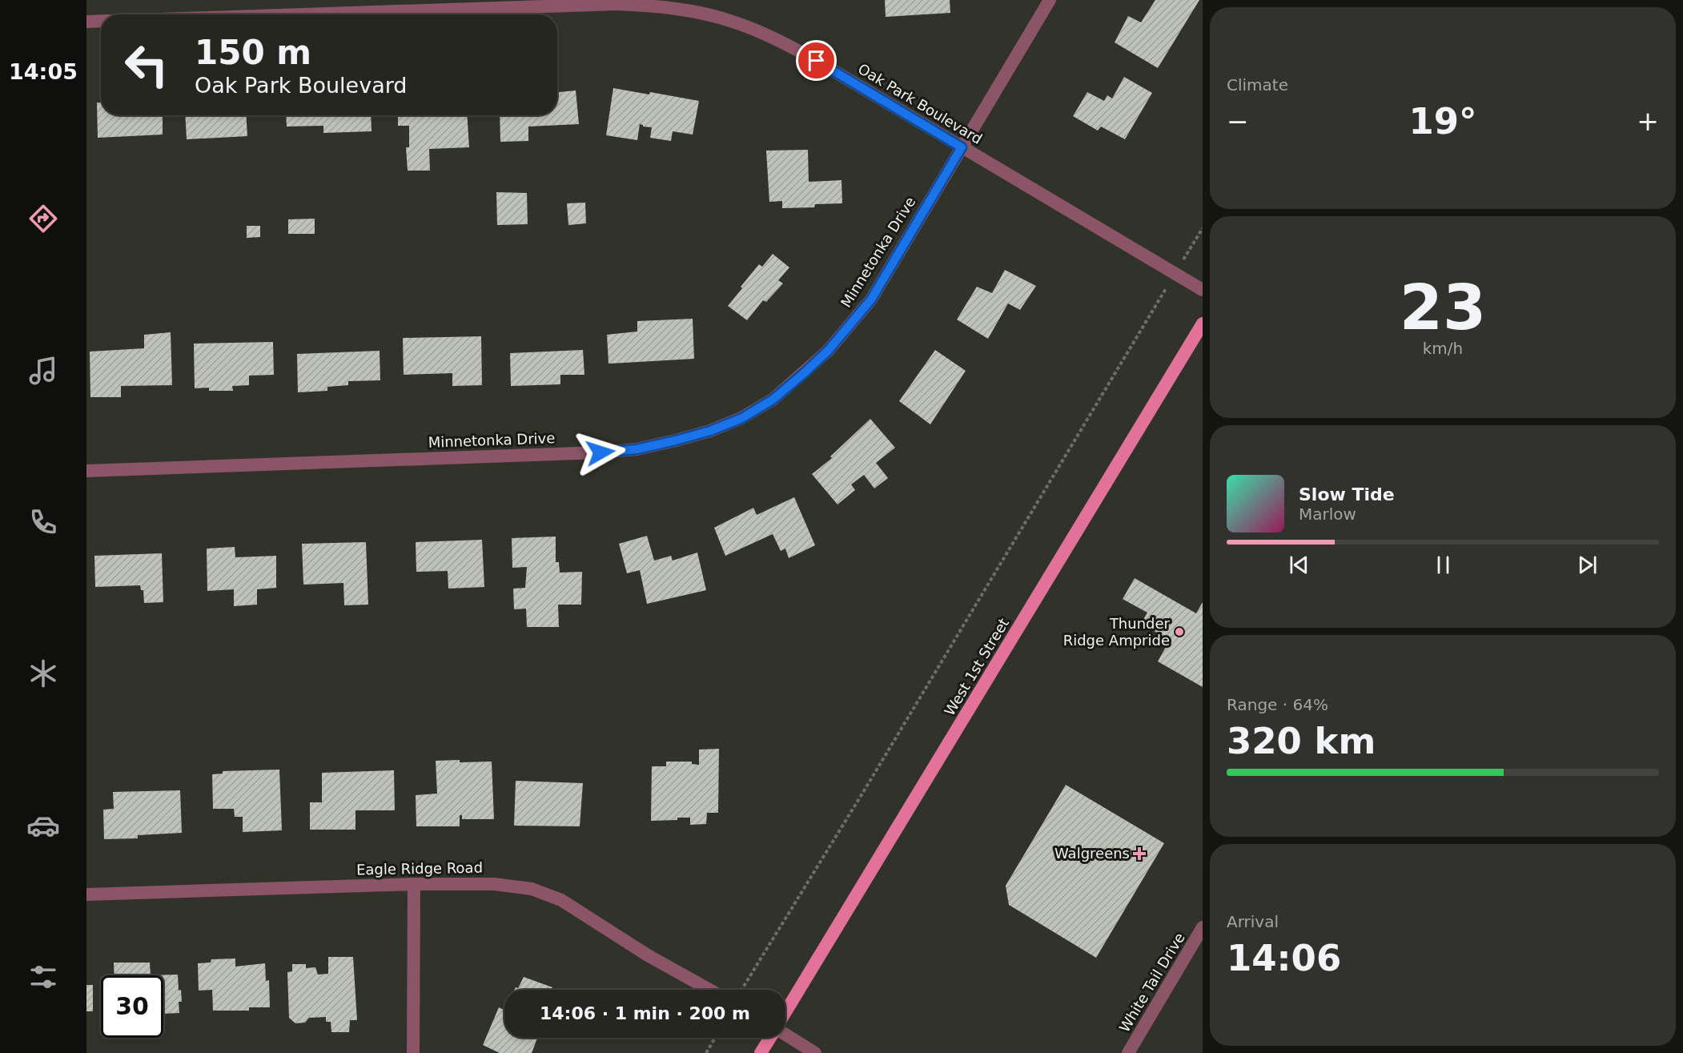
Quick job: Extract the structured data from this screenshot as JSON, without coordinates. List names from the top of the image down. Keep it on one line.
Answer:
{"streets":{"main road":["West 1st Street"],"street":["Oak Park Boulevard","Minnetonka Drive","Eagle Ridge Road","White Tail Drive"]},"crossings":[["Oak Park Boulevard","Minnetonka Drive"]],"places":{"other":["Thunder Ridge Ampride"],"health":["Walgreens"]},"page":{"tabs":"14:05","tile":["Climate",["23","km/h"],["Range · 64%","320 km"],["Arrival","14:06"]],"turn":["150 m","Oak Park Boulevard"],"heat":["−","19°","+"],"song":["Slow Tide","Marlow"],"limit":"30","trip":"14:06 · 1 min · 200 m"}}
